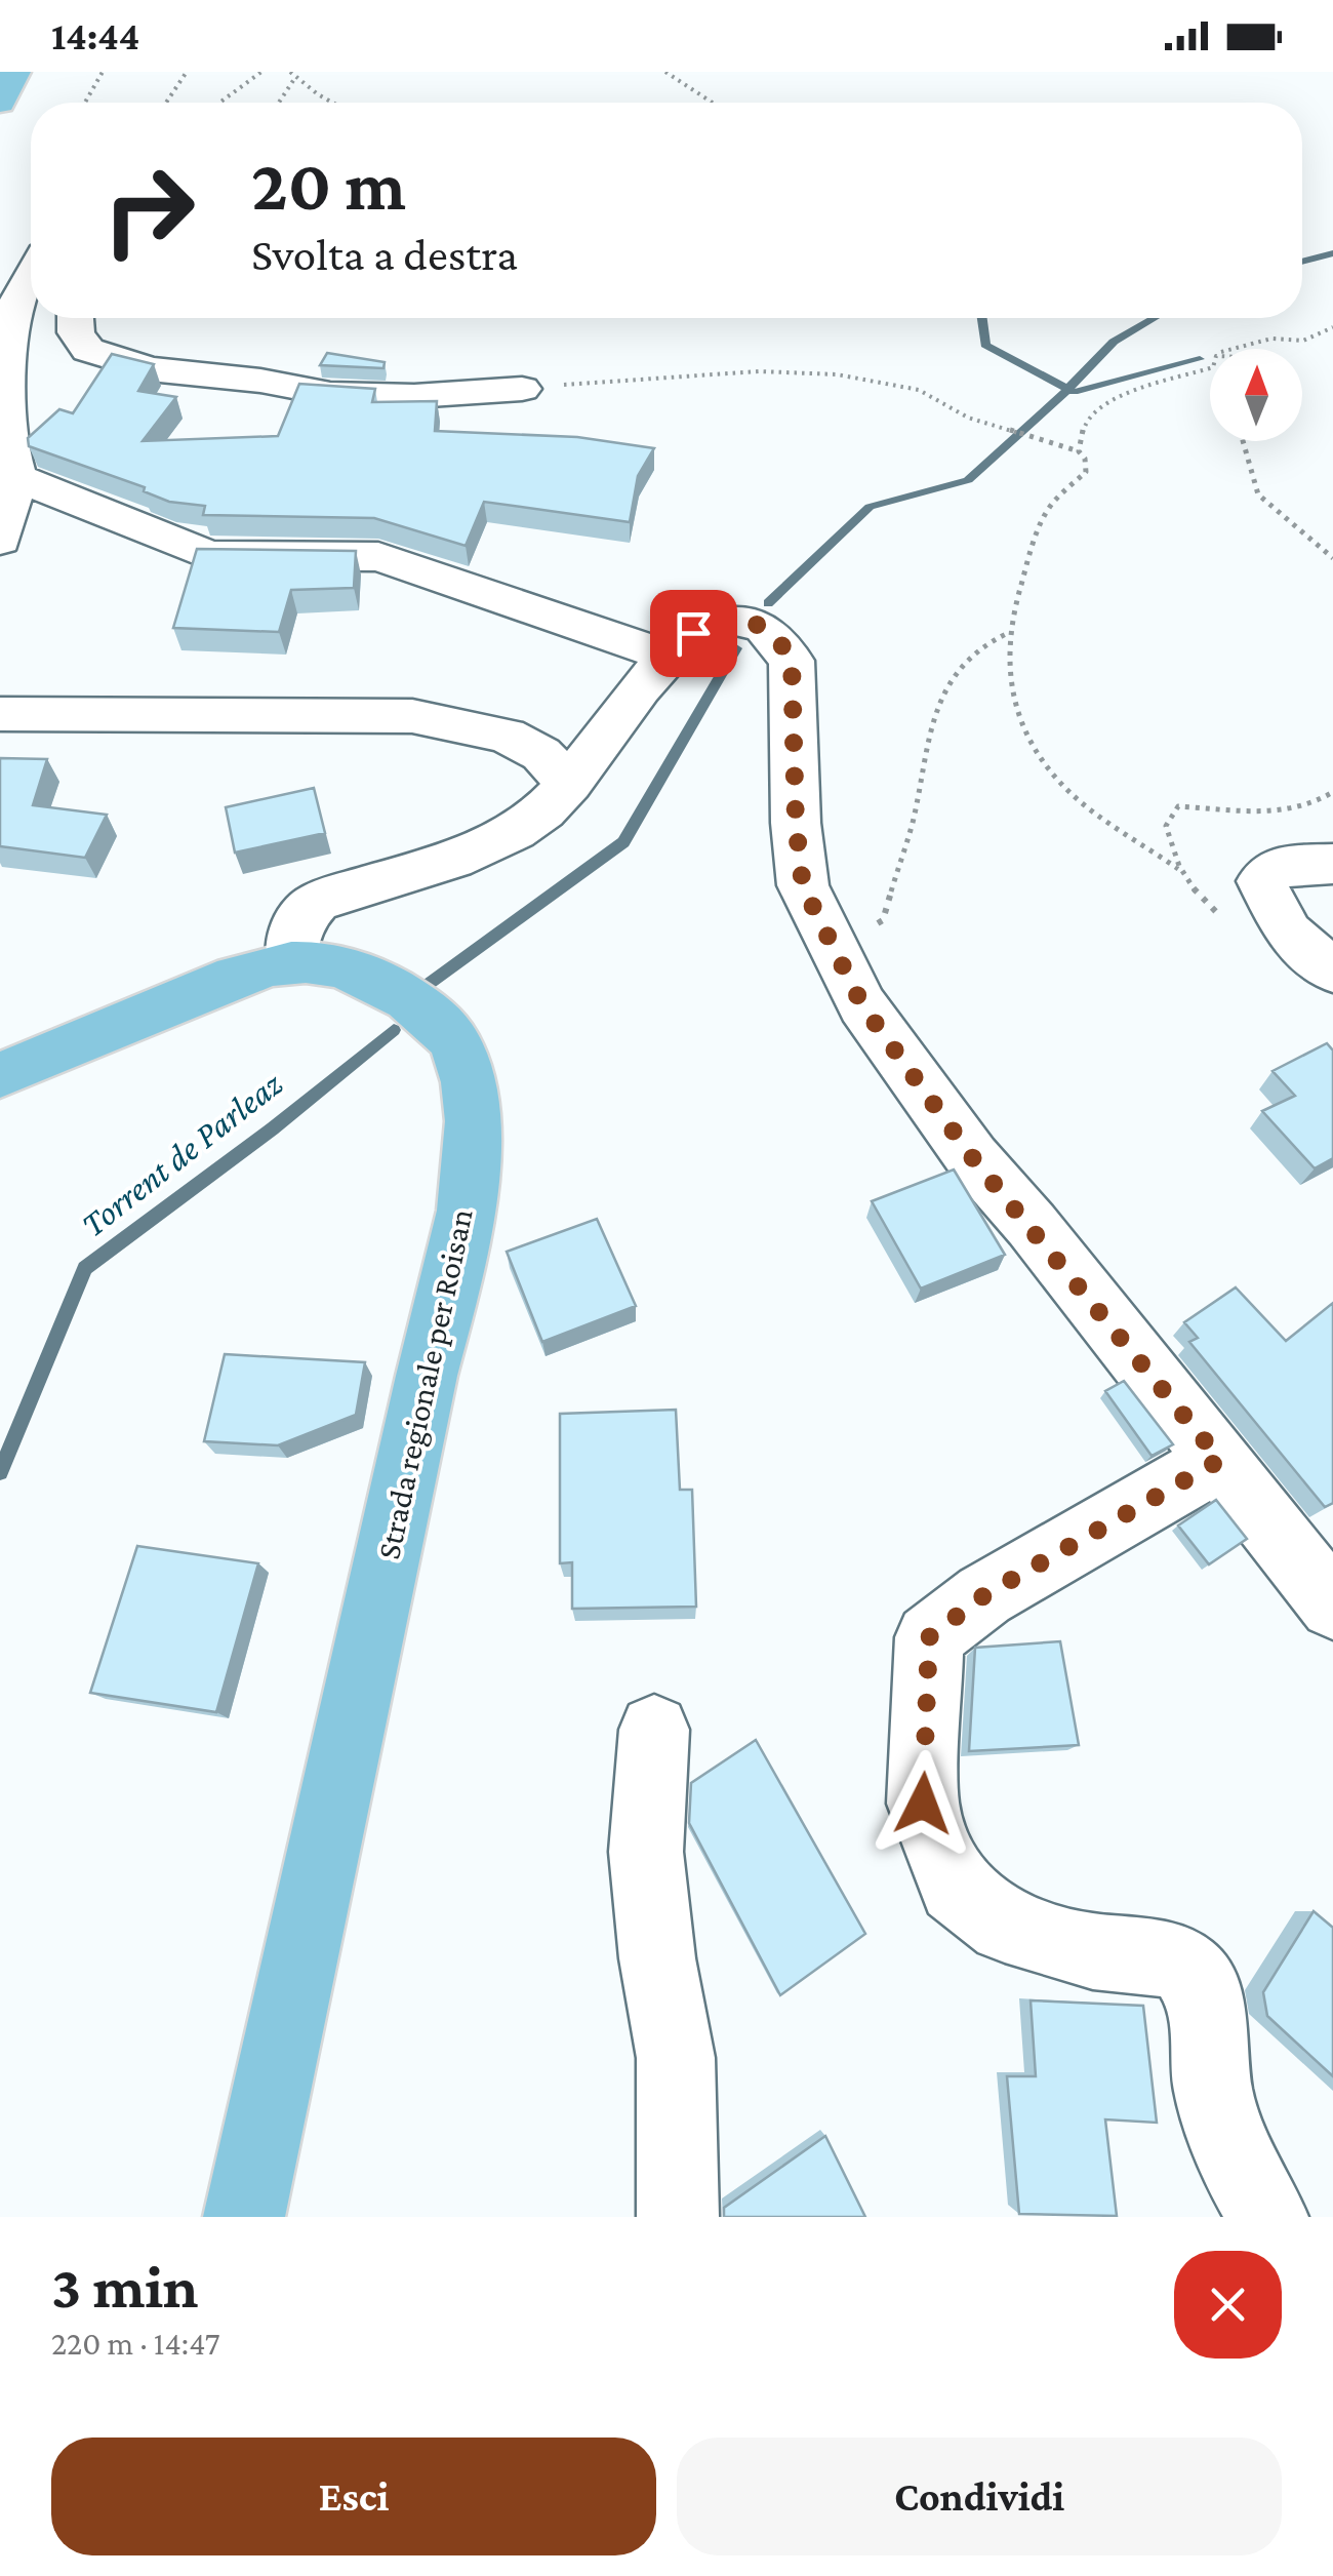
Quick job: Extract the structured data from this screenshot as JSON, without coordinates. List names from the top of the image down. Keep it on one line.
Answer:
{"streets":{"main road":["Strada regionale per Roisan"]},"water":["Torrent de Parleaz"],"north":"top","page":{"status":"14:44","turn":["20 m","Svolta a destra"],"heading":["3 min","220 m · 14:47"],"buttons":["Esci","Condividi"]}}
